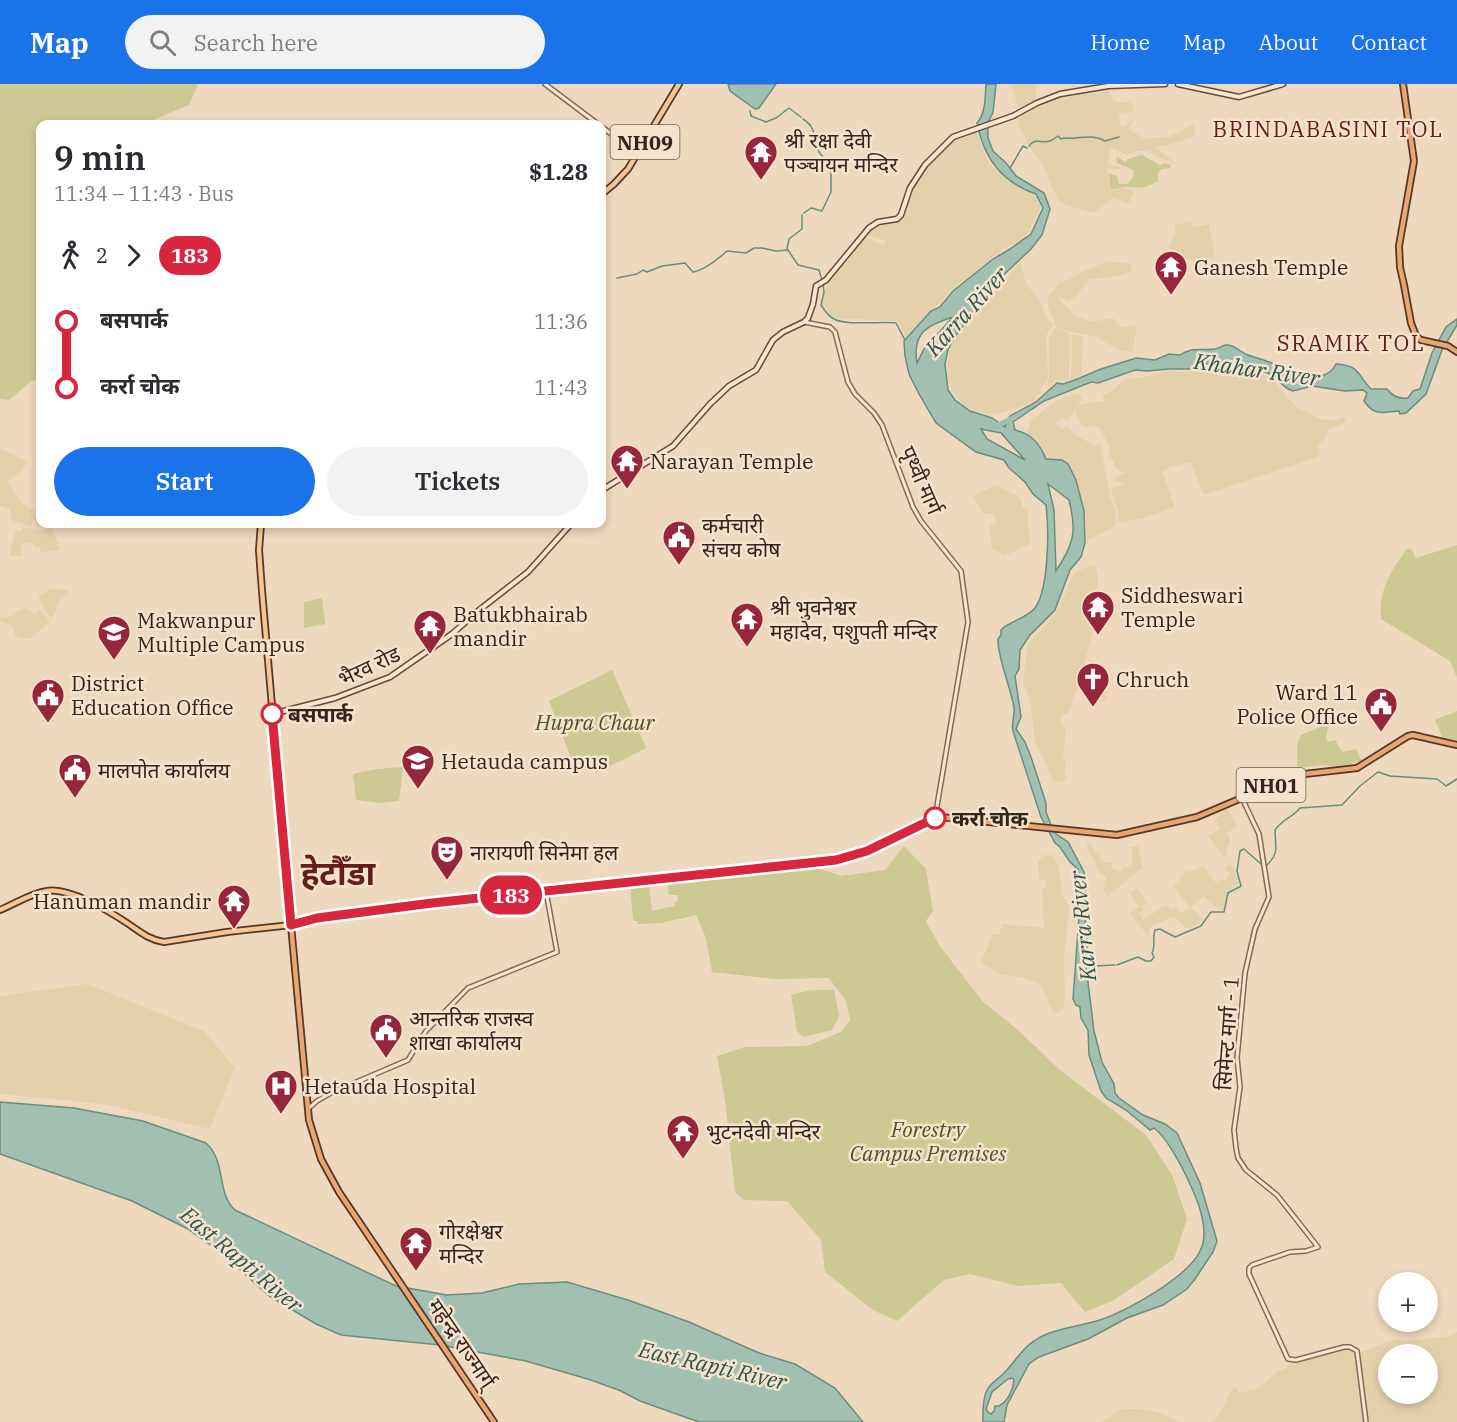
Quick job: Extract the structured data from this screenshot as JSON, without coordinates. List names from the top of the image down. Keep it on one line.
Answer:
{"streets":{"highway":["NH01","महेन्द्र राज्मार्ग्"],"main road":["NH09","भैरव रोड"],"street":["पृथ्वी मार्ग","सिमेन्ट मार्ग - 1"]},"crossings":[["पृथ्वी मार्ग","NH01"],["NH01","सिमेन्ट मार्ग - 1"]],"districts":["BRINDABASINI TOL","SRAMIK TOL","हेटौँडा"],"water":["Karra River","Khahar River","East Rapti River"],"parks":["Hupra Chaur","Forestry Campus Premises"],"places":{"temple":["श्री रक्षा देवी पञ्चायन मन्दिर","Ganesh Temple","Narayan Temple","Siddheswari Temple","श्री भुवनेश्वर महादेव, पशुपती मन्दिर","Batukbhairab mandir","Hanuman mandir","भुटनदेवी मन्दिर","गोरक्षेश्वर मन्दिर"],"public building":["कर्मचारी संचय कोष","District Education Office","Ward 11 Police Office","मालपोत कार्यालय","आन्तरिक राजस्व शाखा कार्यालय"],"school or university":["Makwanpur Multiple Campus","Hetauda campus"],"church":["Chruch"],"other":["बसपार्क","कर्रा चोक"],"theatre":["नारायणी सिनेमा हल"],"hospital":["Hetauda Hospital"]},"lines":["bus line 183"],"page":{"header":"Map","search":"Search here","nav":["Home","Map","About","Contact"],"on_map":"183","heading":["9 min","11:34 – 11:43 · Bus","$1.28"],"legs":["2","183"],"list":[{"name":"बसपार्क","value":"11:36"},{"name":"कर्रा चोक","value":"11:43"}],"buttons":["Start","Tickets"],"map_buttons":["+","−"]}}
